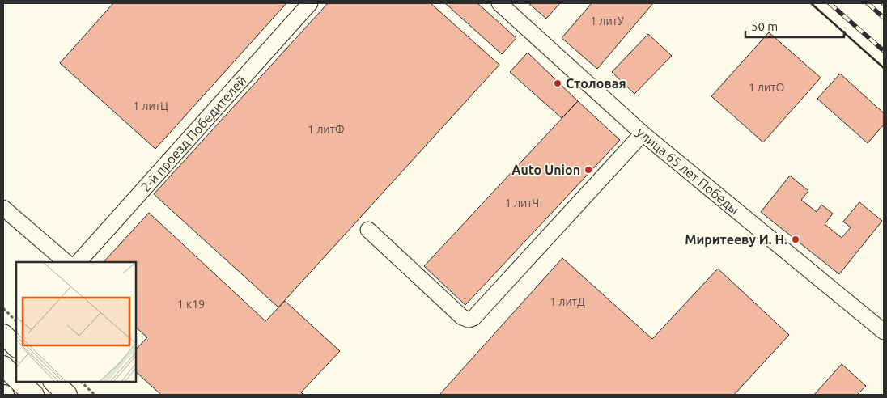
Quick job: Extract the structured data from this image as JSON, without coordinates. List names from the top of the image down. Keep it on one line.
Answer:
{"streets":{"street":["2-й проезд Победителей","улица 65 лет Победы"]},"places":["Столовая","Auto Union","Миритееву И. Н."],"house_numbers":["1 литУ","1 литО","1 литЦ","1 литФ","1 литЧ","1 литД","1 к19"],"scale_bar":"50 m"}
